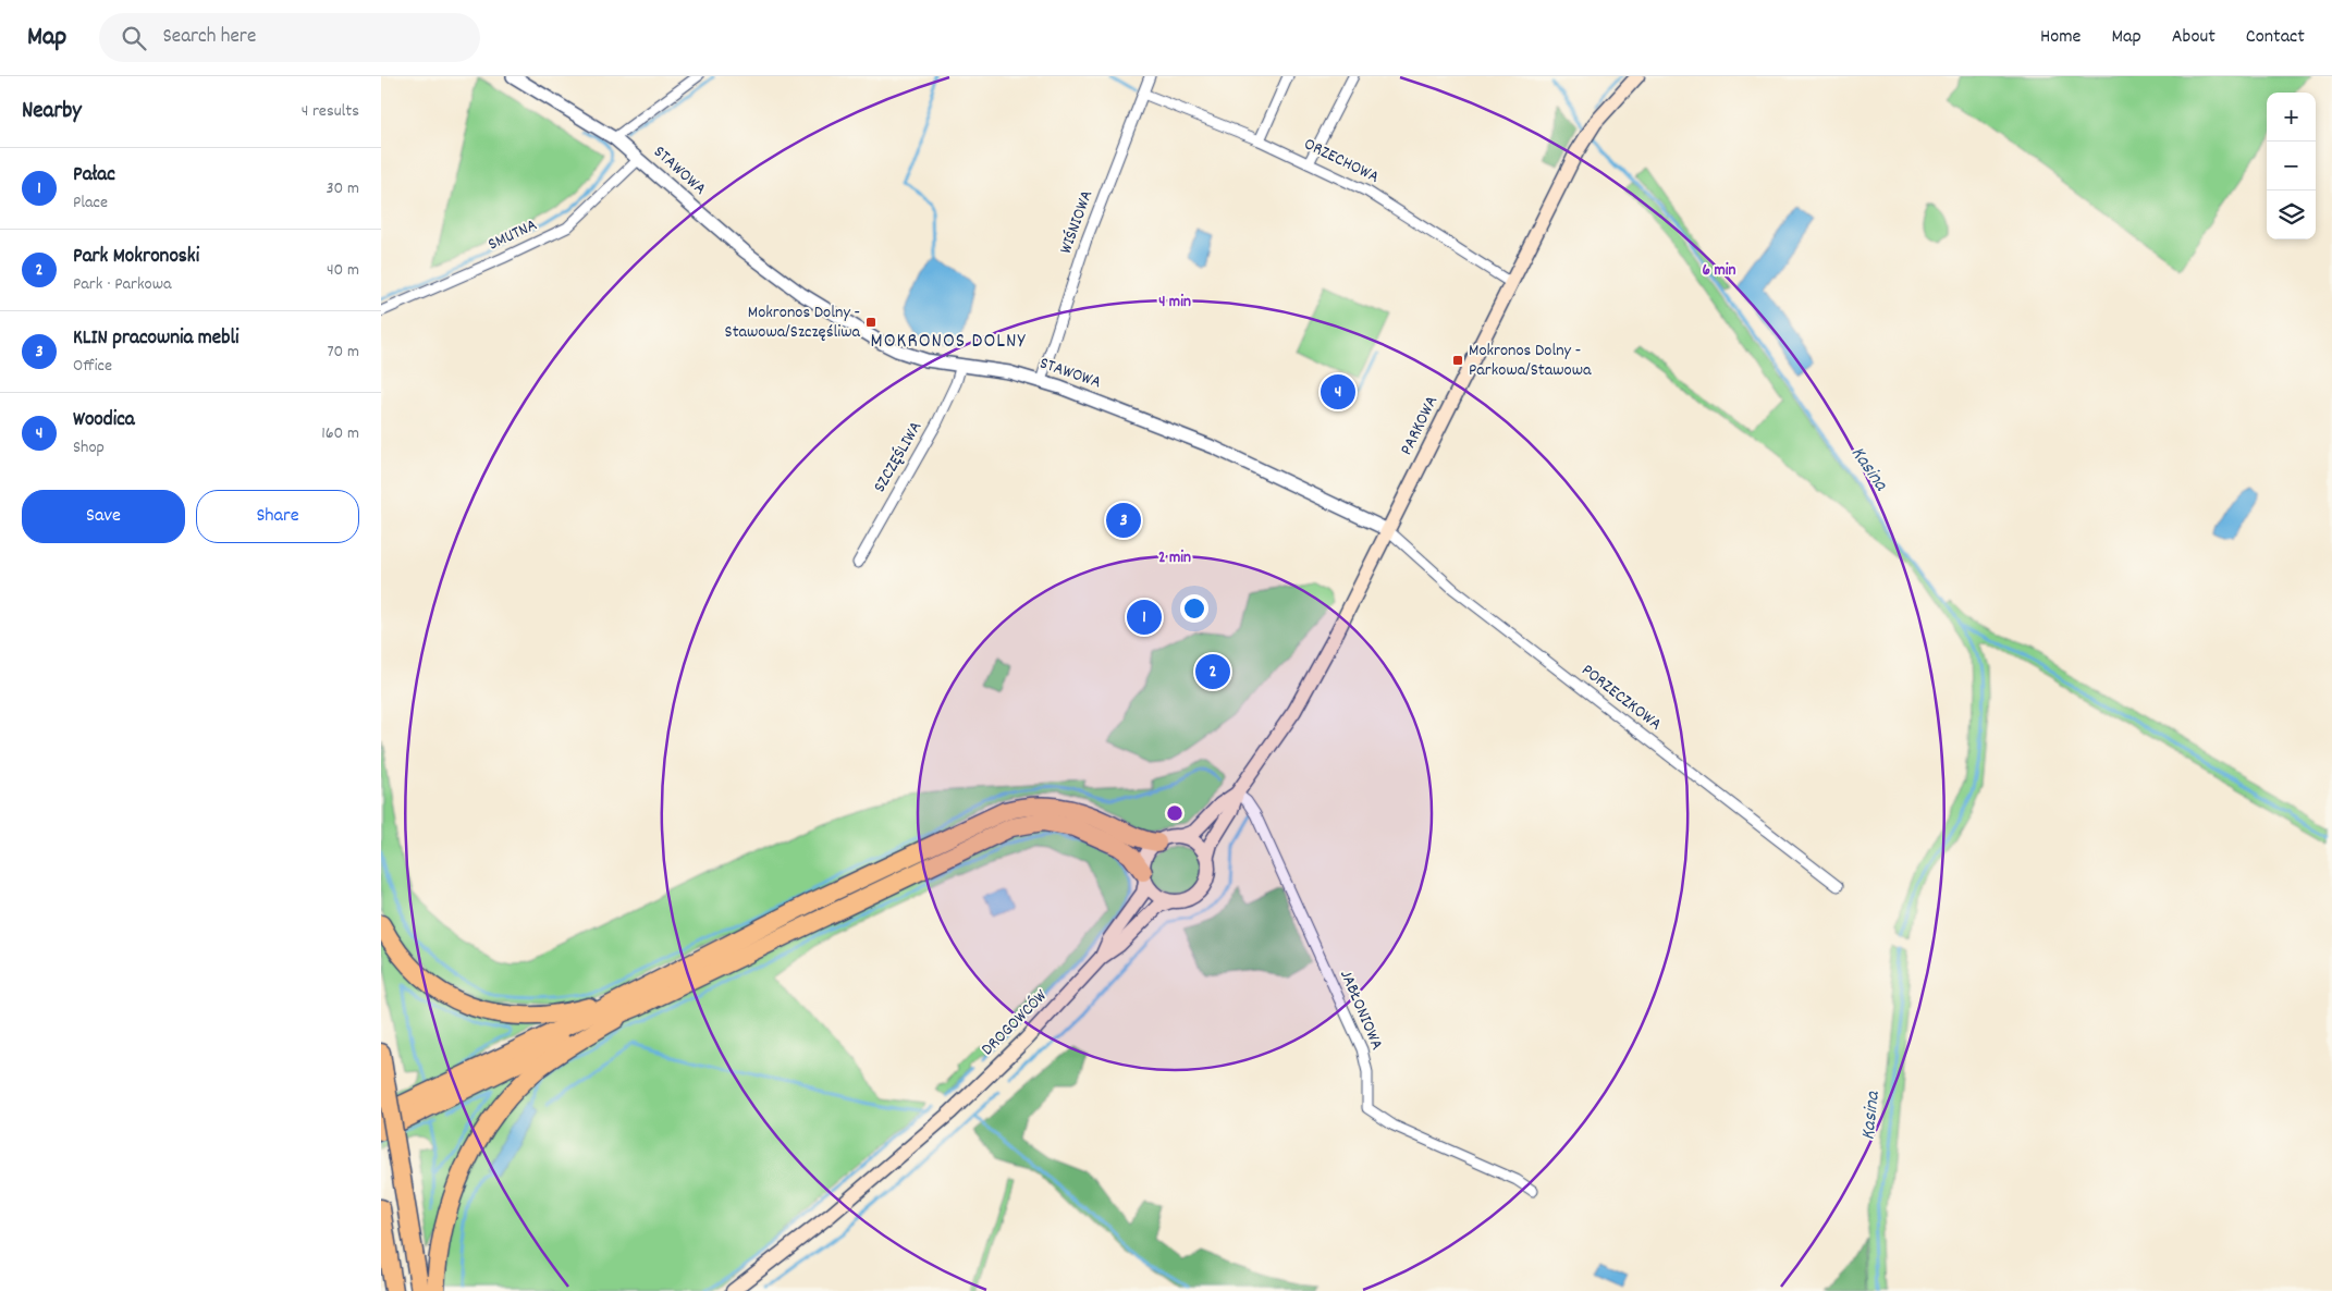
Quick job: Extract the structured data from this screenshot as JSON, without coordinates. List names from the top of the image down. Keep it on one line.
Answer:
{"streets":{"main road":["PARKOWA","DROGOWCÓW"],"street":["ORZECHOWA","STAWOWA","WIŚNIOWA","SMUTNA","SZCZĘŚLIWA","PORZECZKOWA","JABŁONIOWA"]},"crossings":[["ORZECHOWA","WIŚNIOWA"],["ORZECHOWA","PARKOWA"],["STAWOWA","WIŚNIOWA"],["STAWOWA","SMUTNA"],["STAWOWA","PARKOWA"],["STAWOWA","SZCZĘŚLIWA"],["STAWOWA","PORZECZKOWA"],["PARKOWA","PORZECZKOWA"],["PARKOWA","JABŁONIOWA"],["PARKOWA","DROGOWCÓW"]],"districts":["MOKRONOS DOLNY"],"water":["Kasina"],"places":{"transit":["Mokronos Dolny - Stawowa/Szczęśliwa","Mokronos Dolny - Parkowa/Stawowa"]},"page":{"header":"Map","search":"Search here","nav":["Home","Map","About","Contact"],"heading":["Nearby","4 results"],"map_buttons":["+","−"],"list":[{"mark":"1","name":"Pałac","note":"Place","value":"30 m"},{"mark":"2","name":"Park Mokronoski","note":"Park · Parkowa","value":"40 m"},{"mark":"3","name":"KLIN pracownia mebli","note":"Office","value":"70 m"},{"mark":"4","name":"Woodica","note":"Shop","value":"160 m"}],"pins":["4","3","1","2"],"buttons":["Save","Share"]},"rings":["6 min","4 min","2 min"]}
